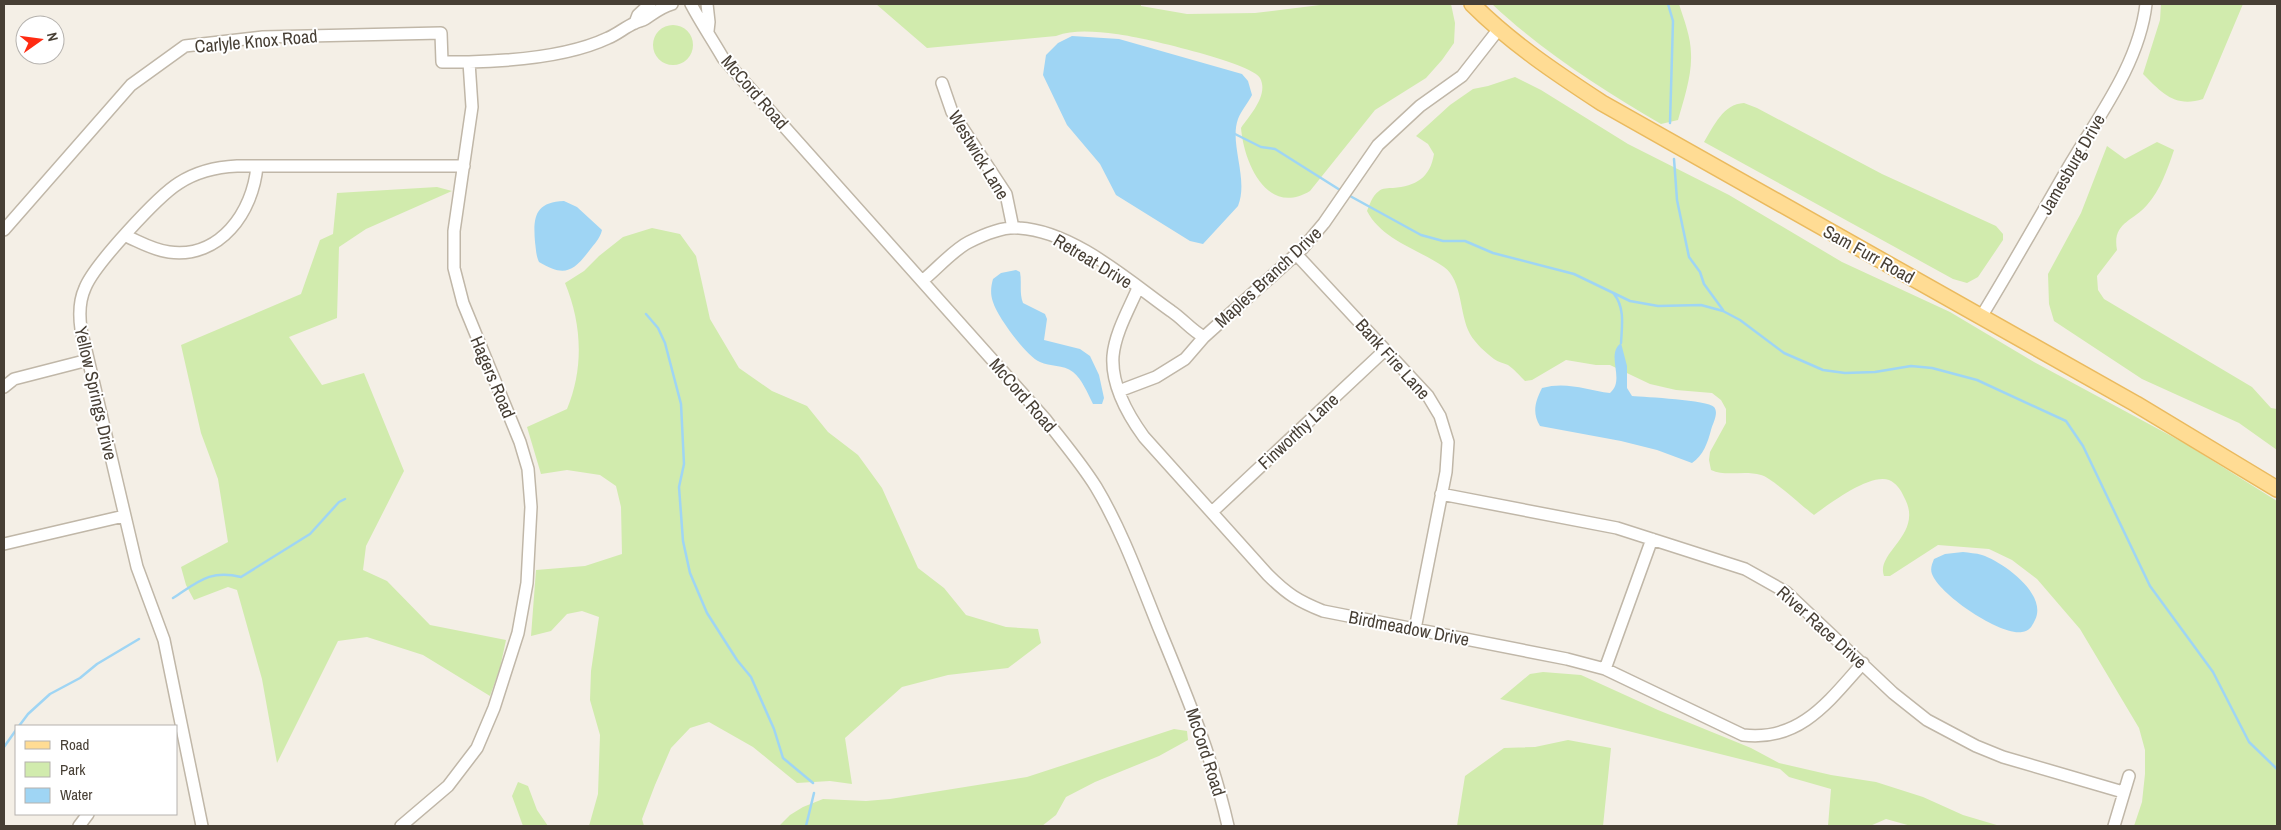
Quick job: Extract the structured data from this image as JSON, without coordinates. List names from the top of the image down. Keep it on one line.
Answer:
{"streets":{"main road":["Sam Furr Road"],"street":["Carlyle Knox Road","McCord Road","Westwick Lane","Jamesburg Drive","Retreat Drive","Maples Branch Drive","Bank Fire Lane","Hagers Road","Yellow Springs Drive","Finworthy Lane","River Race Drive","Birdmeadow Drive"]},"crossings":[["Carlyle Knox Road","Hagers Road"],["McCord Road","Retreat Drive"],["Westwick Lane","Retreat Drive"],["Jamesburg Drive","Sam Furr Road"],["Sam Furr Road","Maples Branch Drive"],["Retreat Drive","Maples Branch Drive"],["Retreat Drive","Birdmeadow Drive"],["Maples Branch Drive","Bank Fire Lane"],["Maples Branch Drive","Birdmeadow Drive"],["Bank Fire Lane","Finworthy Lane"],["Bank Fire Lane","River Race Drive"],["Bank Fire Lane","Birdmeadow Drive"],["Hagers Road","Yellow Springs Drive"],["Finworthy Lane","Birdmeadow Drive"],["River Race Drive","Birdmeadow Drive"]],"legend":["Road","Park","Water"],"north":"right"}
